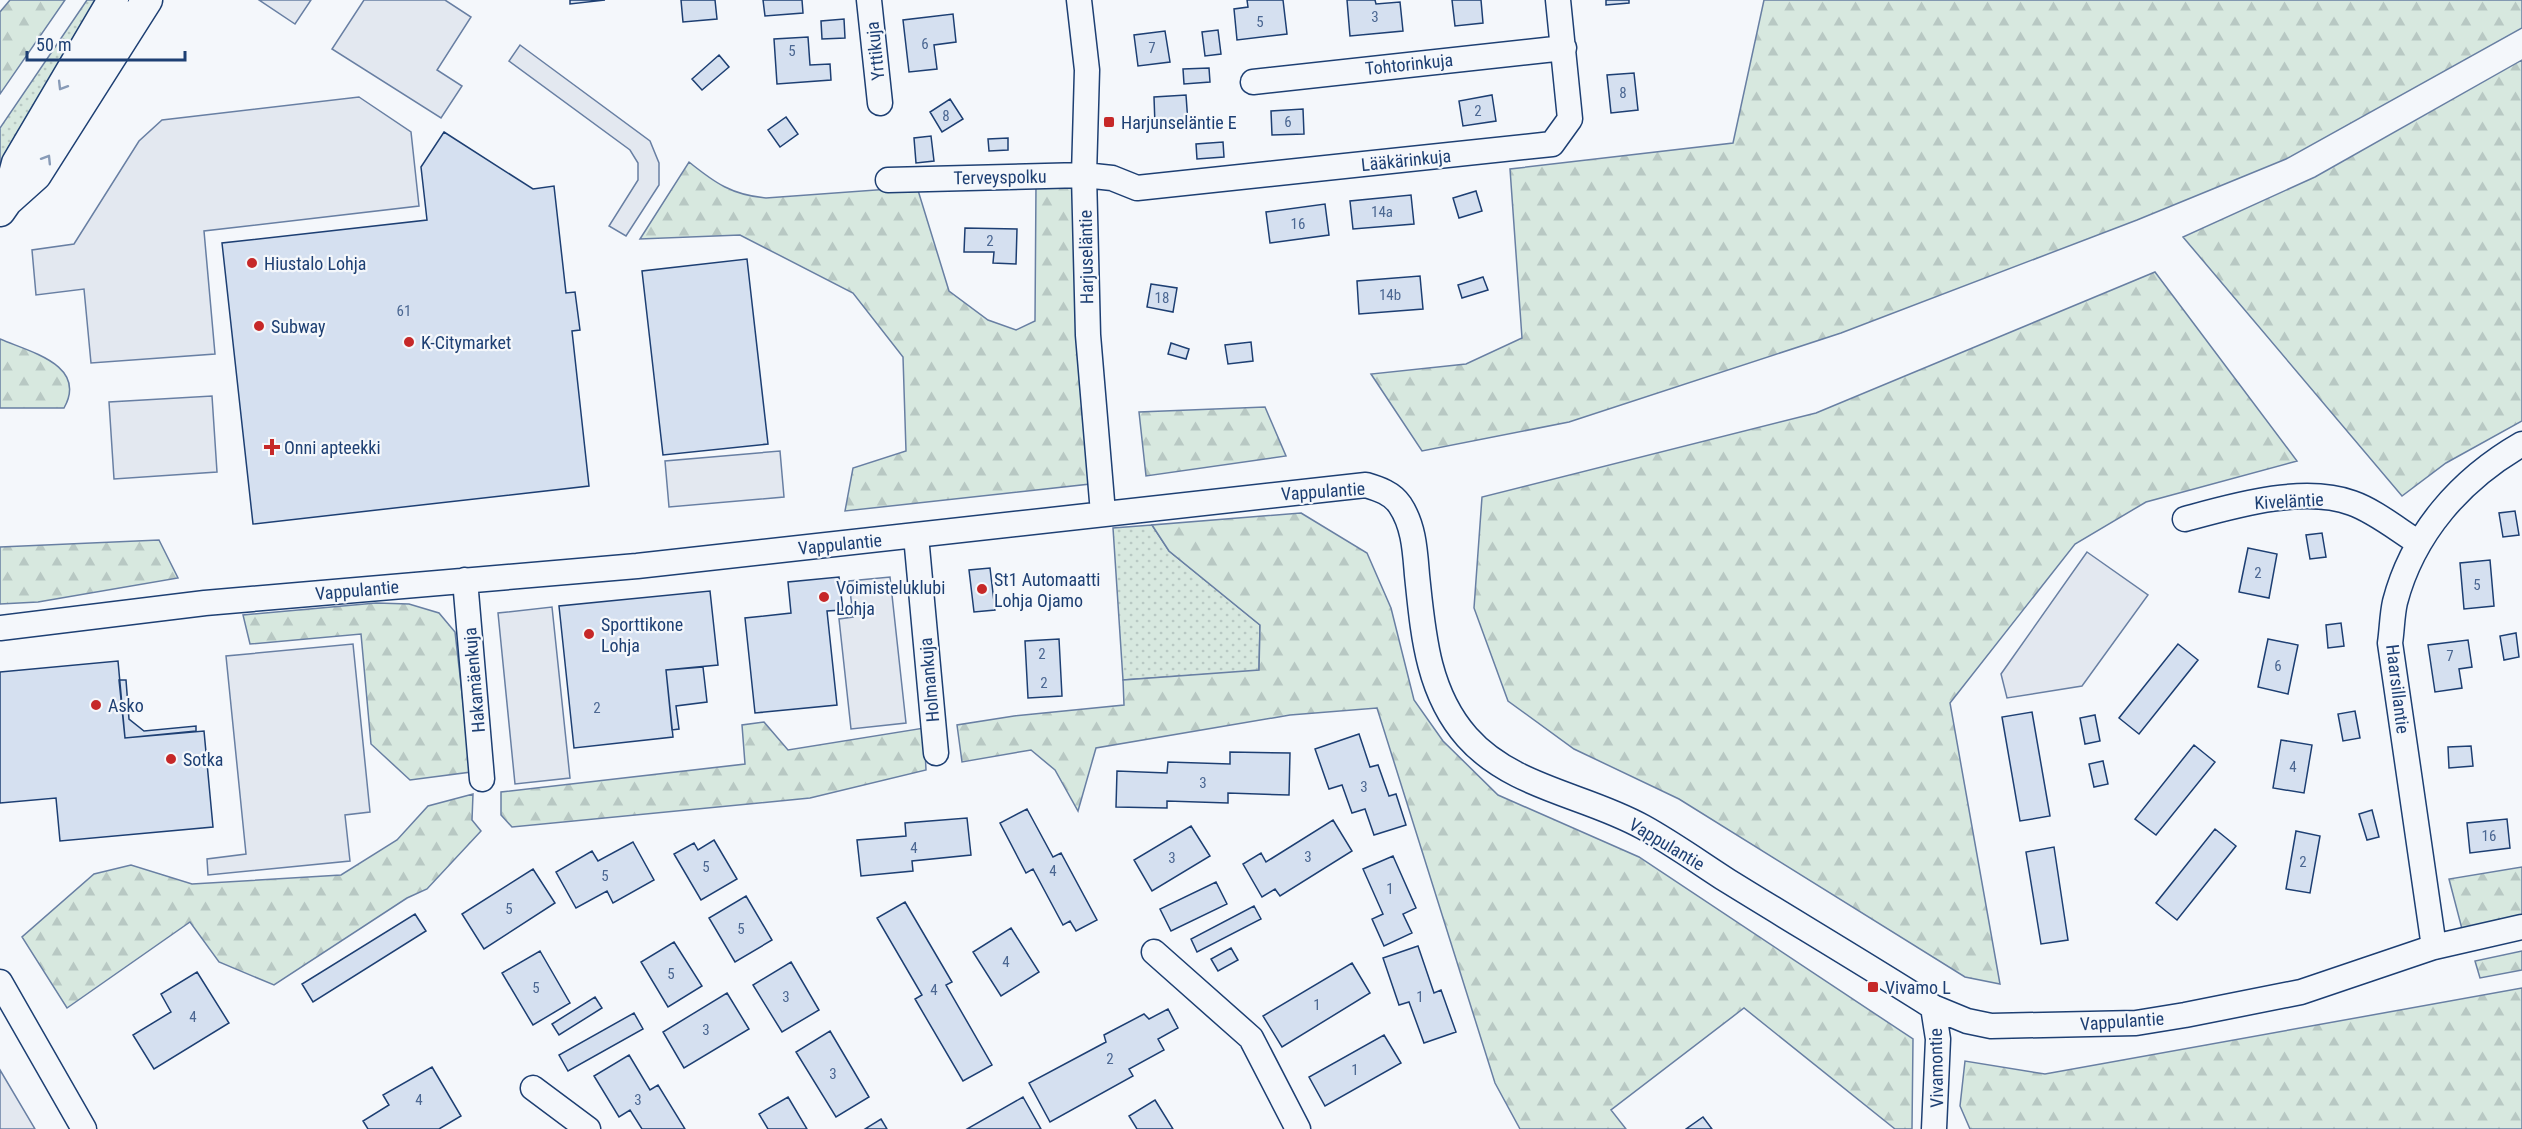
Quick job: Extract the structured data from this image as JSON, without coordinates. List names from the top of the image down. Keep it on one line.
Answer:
{"streets":{"street":["Yrttikuja","Tohtorinkuja","Lääkärinkuja","Terveyspolku","Harjuseläntie","Vappulantie","Kiveläntie","Hakamäenkuja","Holmankuja","Haarsillantie","Vivamontie"]},"crossings":[["Tohtorinkuja","Lääkärinkuja"],["Lääkärinkuja","Terveyspolku"],["Terveyspolku","Harjuseläntie"],["Harjuseläntie","Vappulantie"],["Vappulantie","Hakamäenkuja"],["Vappulantie","Holmankuja"],["Vappulantie","Haarsillantie"],["Vappulantie","Vivamontie"],["Kiveläntie","Haarsillantie"]],"places":{"transit":["Harjunseläntie E","Vivamo L"],"other":["Hiustalo Lohja","Subway","K-Citymarket","St1 Automaatti Lohja Ojamo","Voimisteluklubi Lohja","Sporttikone Lohja","Asko","Sotka"],"health":["Onni apteekki"]},"house_numbers":["3","5","6","7","5","8","2","8","6","14a","16","2","14b","18","61","2","5","2","7","6","2","2","4","3","3","16","4","3","3","2","5","4","5","1","5","5","4","5","5","4","3","1","1","4","3","2","1","3","4","3"],"scale_bar":"50 m"}
